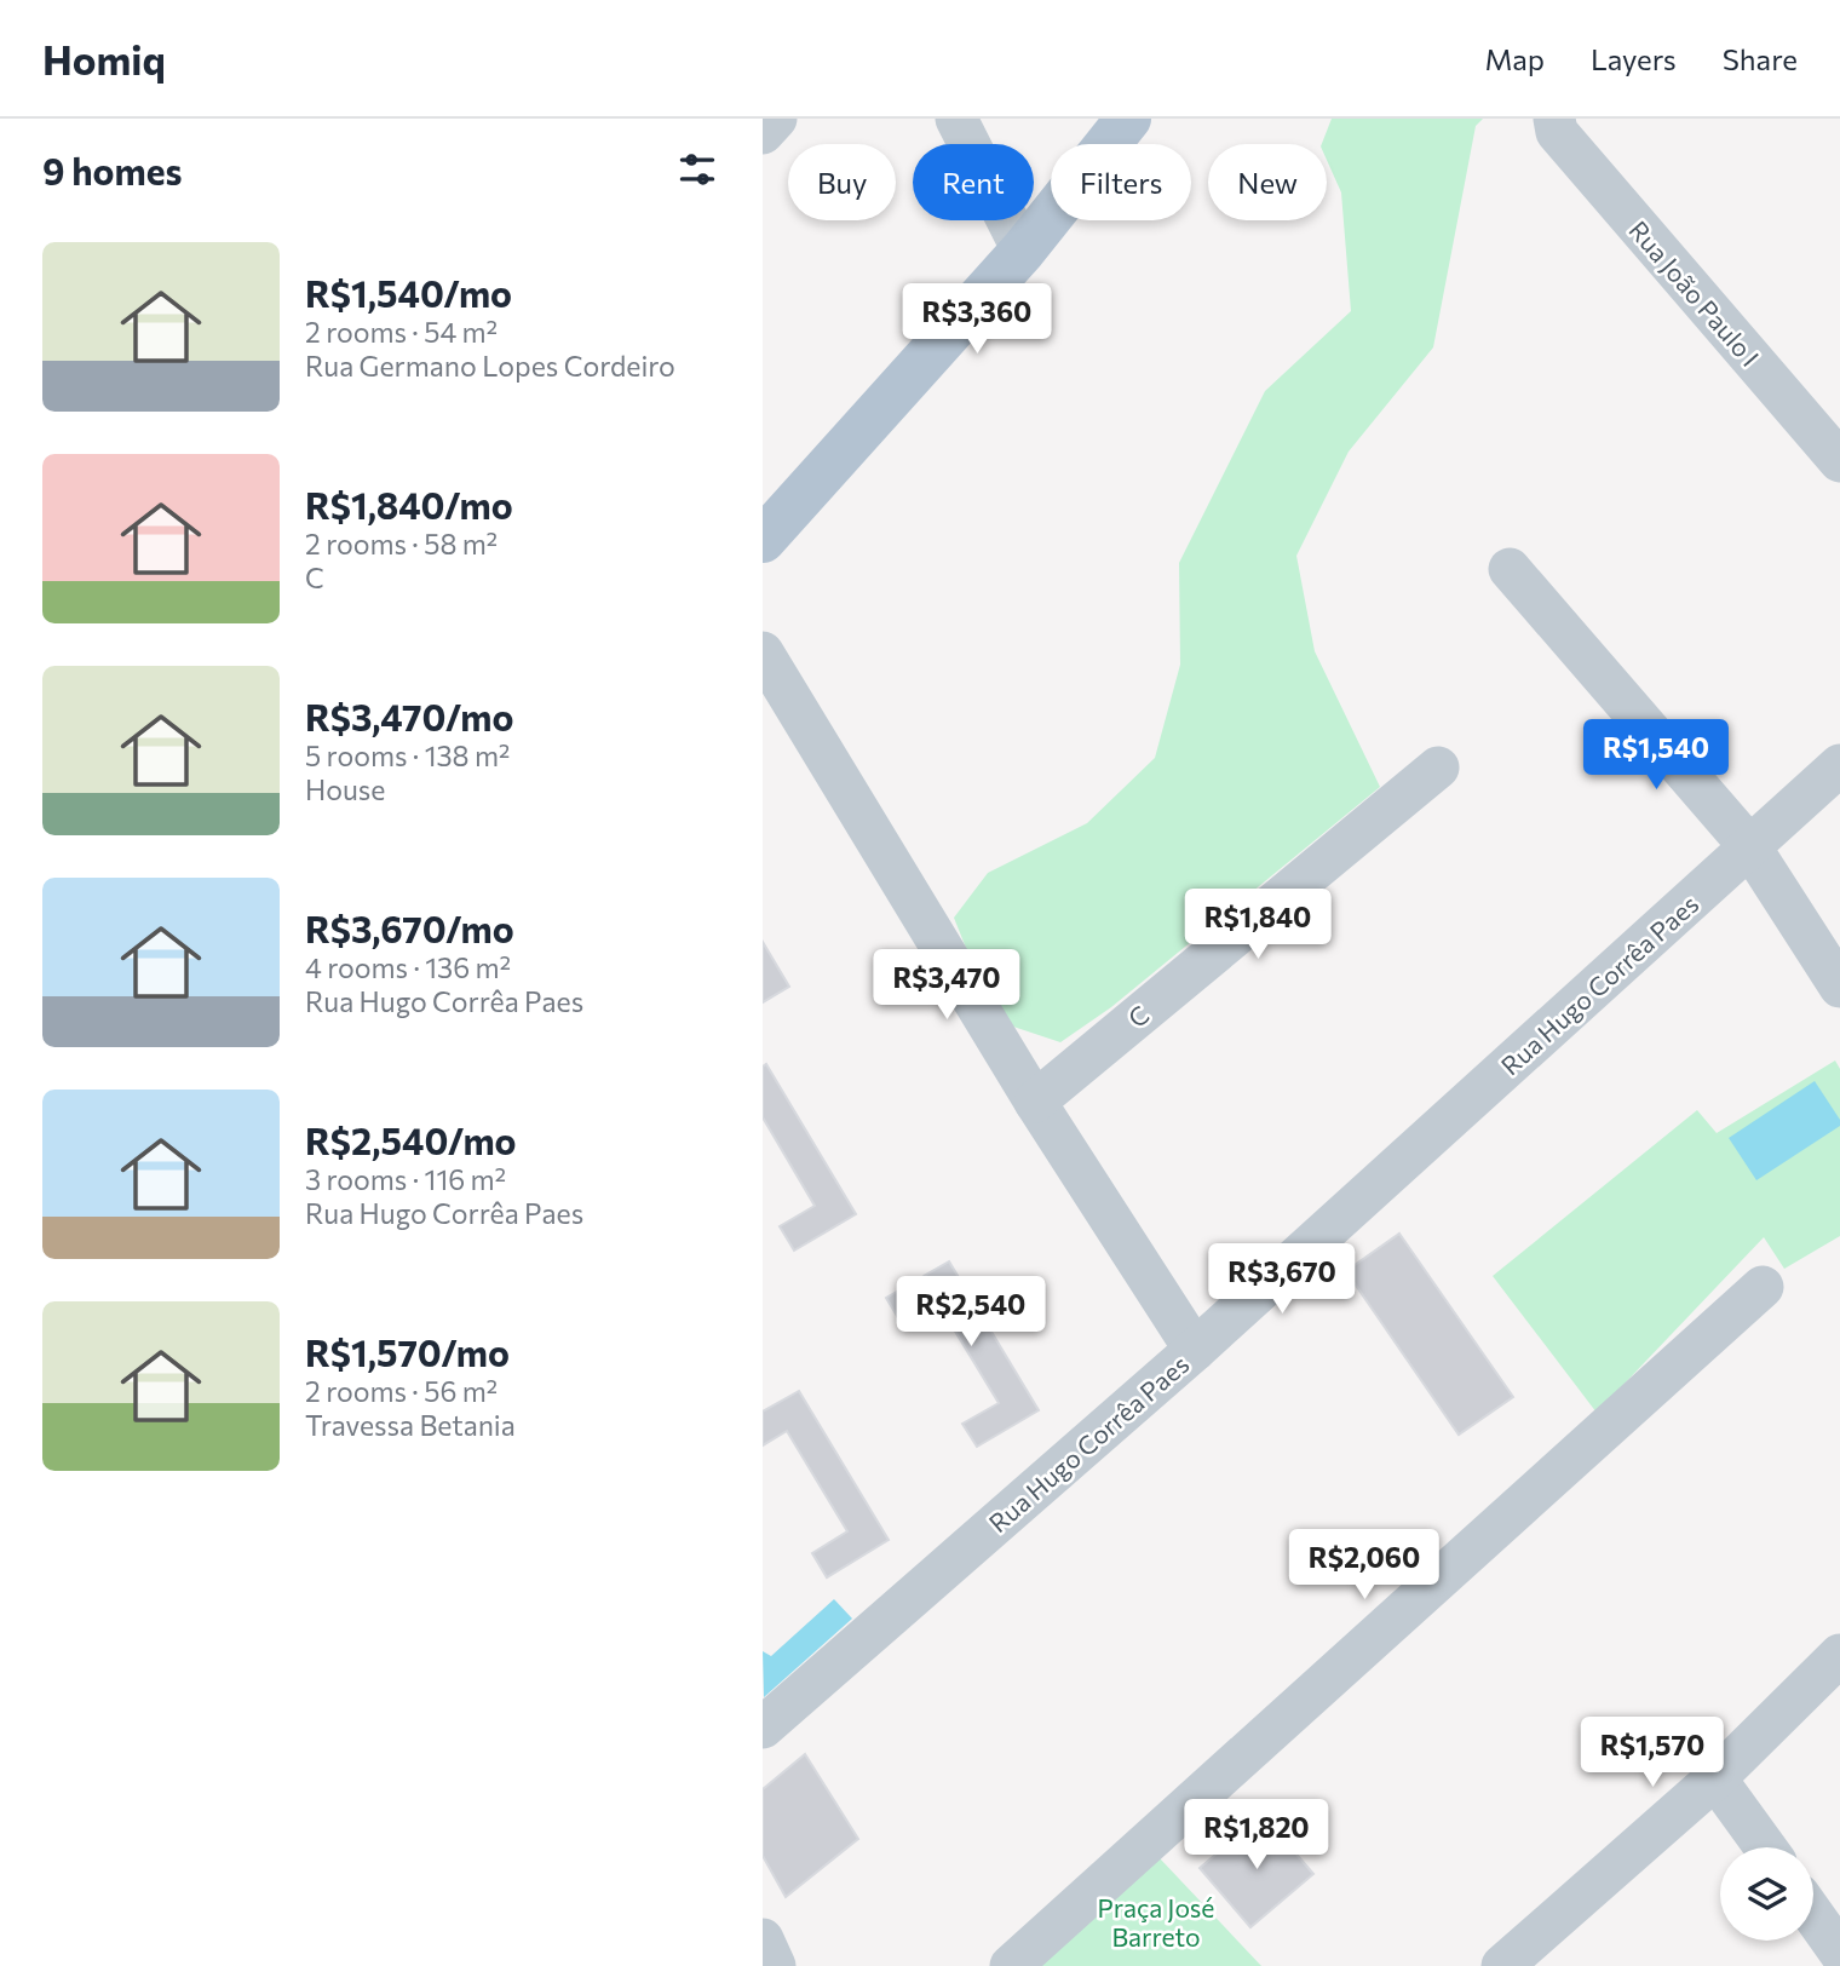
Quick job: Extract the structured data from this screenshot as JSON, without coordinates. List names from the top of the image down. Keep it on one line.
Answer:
{"streets":{"street":["Rua João Paulo I","Rua Hugo Corrêa Paes","C"]},"parks":["Praça José Barreto"],"page":{"header":"Homiq","nav":["Map","Layers","Share"],"heading":"9 homes","chip":["Buy","Rent","Filters","New"],"list":[{"name":"R$1,540/mo","note":"2 rooms · 54 m² · Rua Germano Lopes Cordeiro"},{"name":"R$1,840/mo","note":"2 rooms · 58 m² · C"},{"name":"R$3,470/mo","note":"5 rooms · 138 m² · House"},{"name":"R$3,670/mo","note":"4 rooms · 136 m² · Rua Hugo Corrêa Paes"},{"name":"R$2,540/mo","note":"3 rooms · 116 m² · Rua Hugo Corrêa Paes"},{"name":"R$1,570/mo","note":"2 rooms · 56 m² · Travessa Betania"}],"price":["R$3,360","R$1,540","R$1,840","R$3,470","R$3,670","R$2,540","R$2,060","R$1,570","R$1,820"]}}
